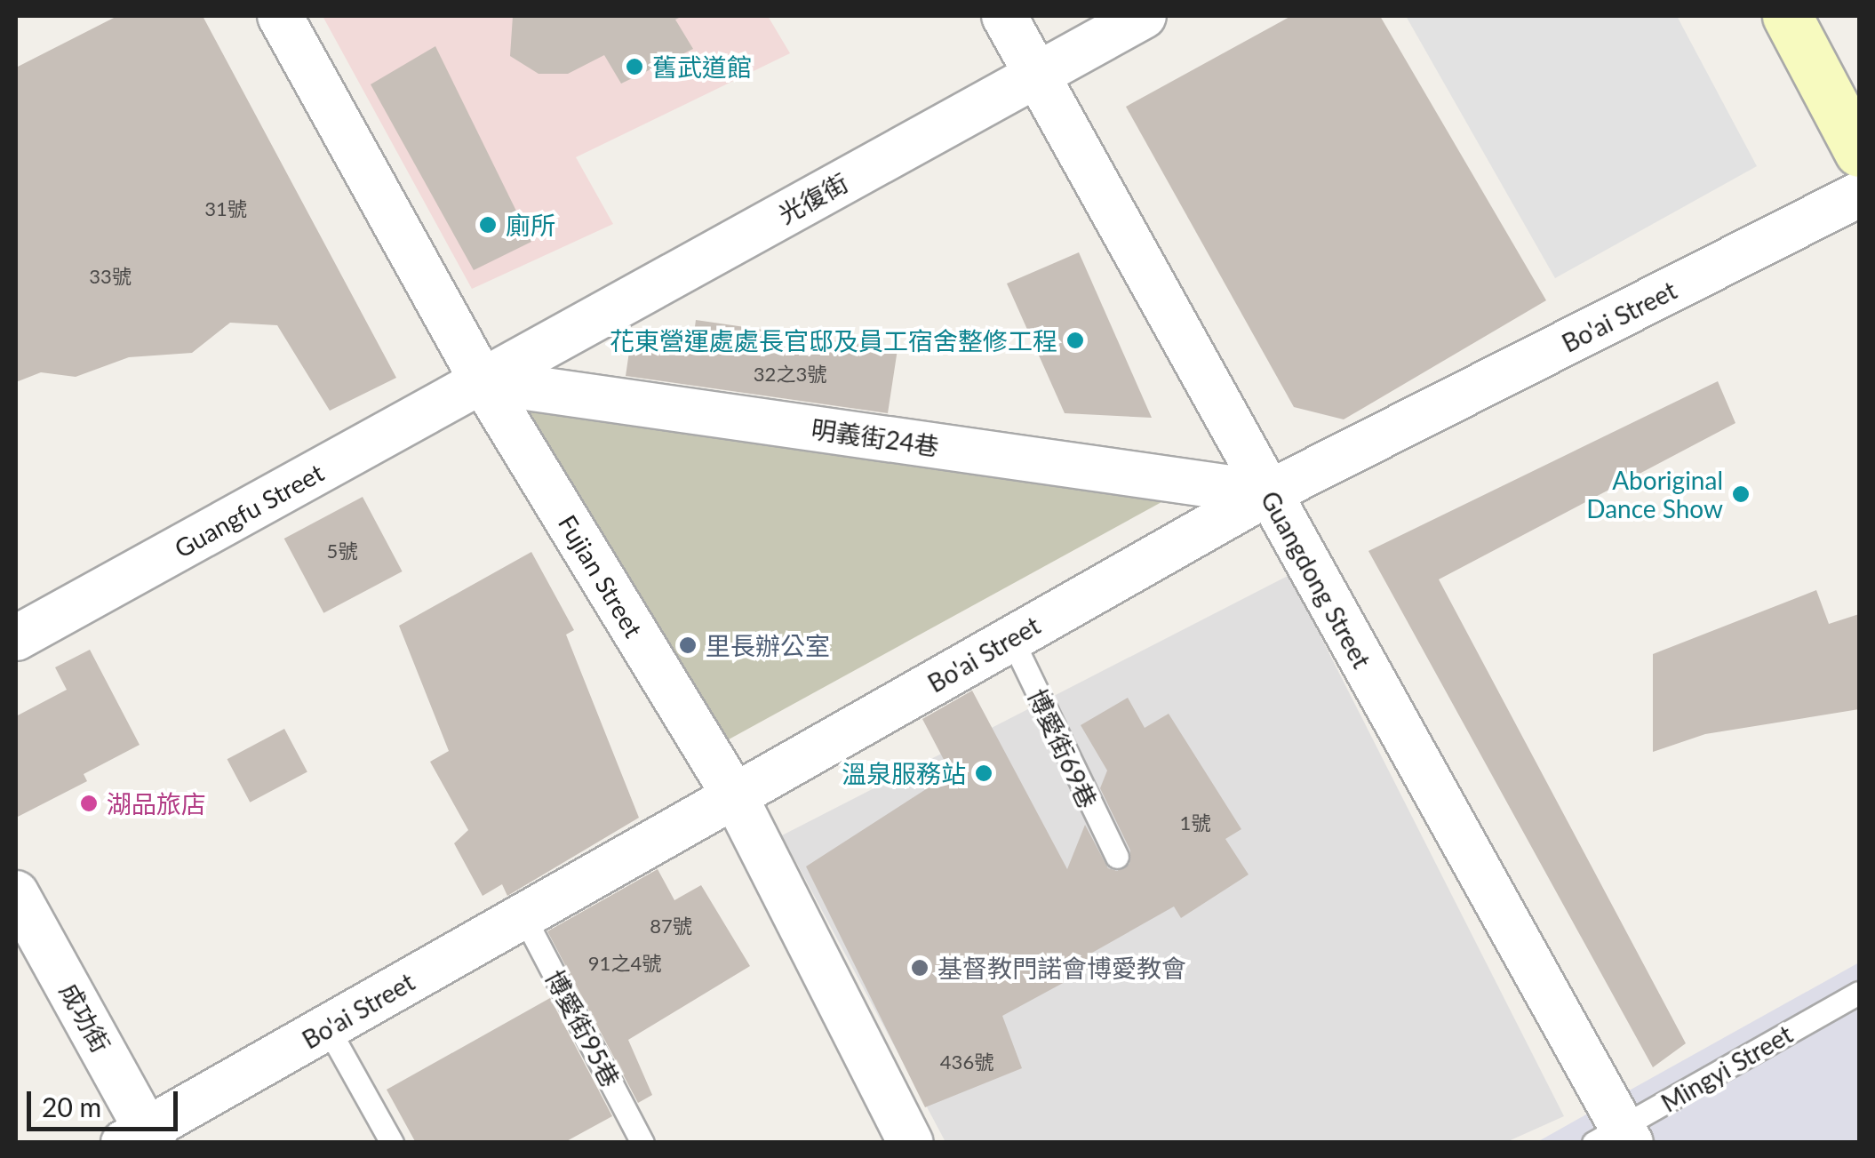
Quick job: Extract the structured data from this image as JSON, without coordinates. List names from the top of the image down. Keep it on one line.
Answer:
{"streets":{"street":["光復街","Bo'ai Street","明義街24巷","Guangfu Street","Fujian Street","Guangdong Street","成功街"],"lane":["博愛街69巷","博愛街95巷","Mingyi Street"]},"crossings":[["光復街","明義街24巷"],["光復街","Guangfu Street"],["光復街","Fujian Street"],["光復街","Guangdong Street"],["Bo'ai Street","明義街24巷"],["Bo'ai Street","Fujian Street"],["Bo'ai Street","Guangdong Street"],["Bo'ai Street","博愛街69巷"],["Bo'ai Street","成功街"],["Bo'ai Street","博愛街95巷"],["明義街24巷","Guangfu Street"],["明義街24巷","Fujian Street"],["明義街24巷","Guangdong Street"],["Guangfu Street","Fujian Street"],["Guangdong Street","Mingyi Street"]],"places":["舊武道館","廁所","花東營運處處長官邸及員工宿舍整修工程","Aboriginal Dance Show","里長辦公室","溫泉服務站","湖品旅店","基督教門諾會博愛教會"],"house_numbers":["31號","33號","32之3號","5號","1號","87號","91之4號","436號"],"scale_bar":"20 m"}
